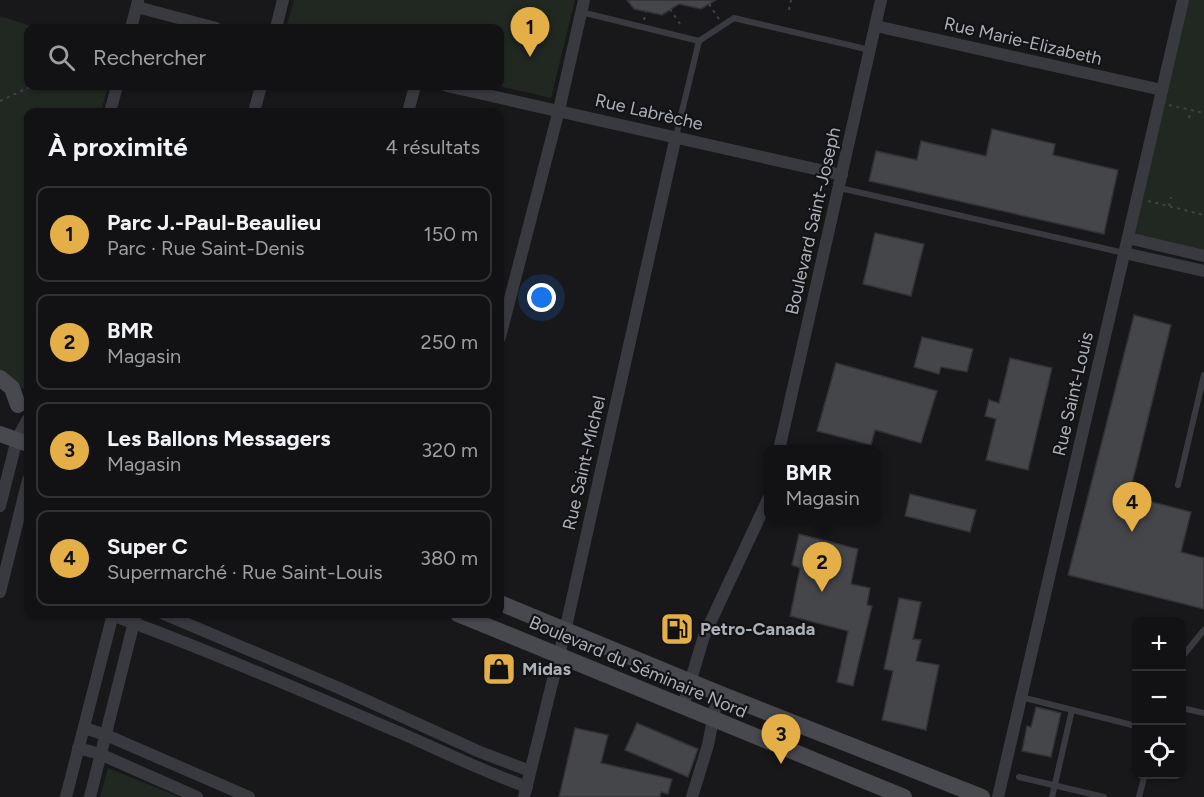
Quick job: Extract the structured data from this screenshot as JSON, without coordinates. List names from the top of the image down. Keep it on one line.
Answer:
{"streets":{"main road":["Boulevard du Séminaire Nord"],"street":["Rue Marie-Elizabeth","Rue Labrèche","Boulevard Saint-Joseph","Rue Saint-Louis","Rue Saint-Michel"]},"crossings":[["Rue Marie-Elizabeth","Boulevard Saint-Joseph"],["Rue Marie-Elizabeth","Rue Saint-Louis"],["Rue Labrèche","Boulevard Saint-Joseph"],["Rue Labrèche","Rue Saint-Michel"],["Rue Saint-Michel","Boulevard du Séminaire Nord"]],"places":{"fuel station":["Petro-Canada"],"shop":["Midas"]},"page":{"pins":["1","4","2","3"],"search":"Rechercher","heading":["À proximité","4 résultats"],"list":[{"mark":"1","name":"Parc J.-Paul-Beaulieu","note":"Parc · Rue Saint-Denis","value":"150 m"},{"mark":"2","name":"BMR","note":"Magasin","value":"250 m"},{"mark":"3","name":"Les Ballons Messagers","note":"Magasin","value":"320 m"},{"mark":"4","name":"Super C","note":"Supermarché · Rue Saint-Louis","value":"380 m"}],"popup":["BMR","Magasin"],"map_buttons":["+","−"]}}
